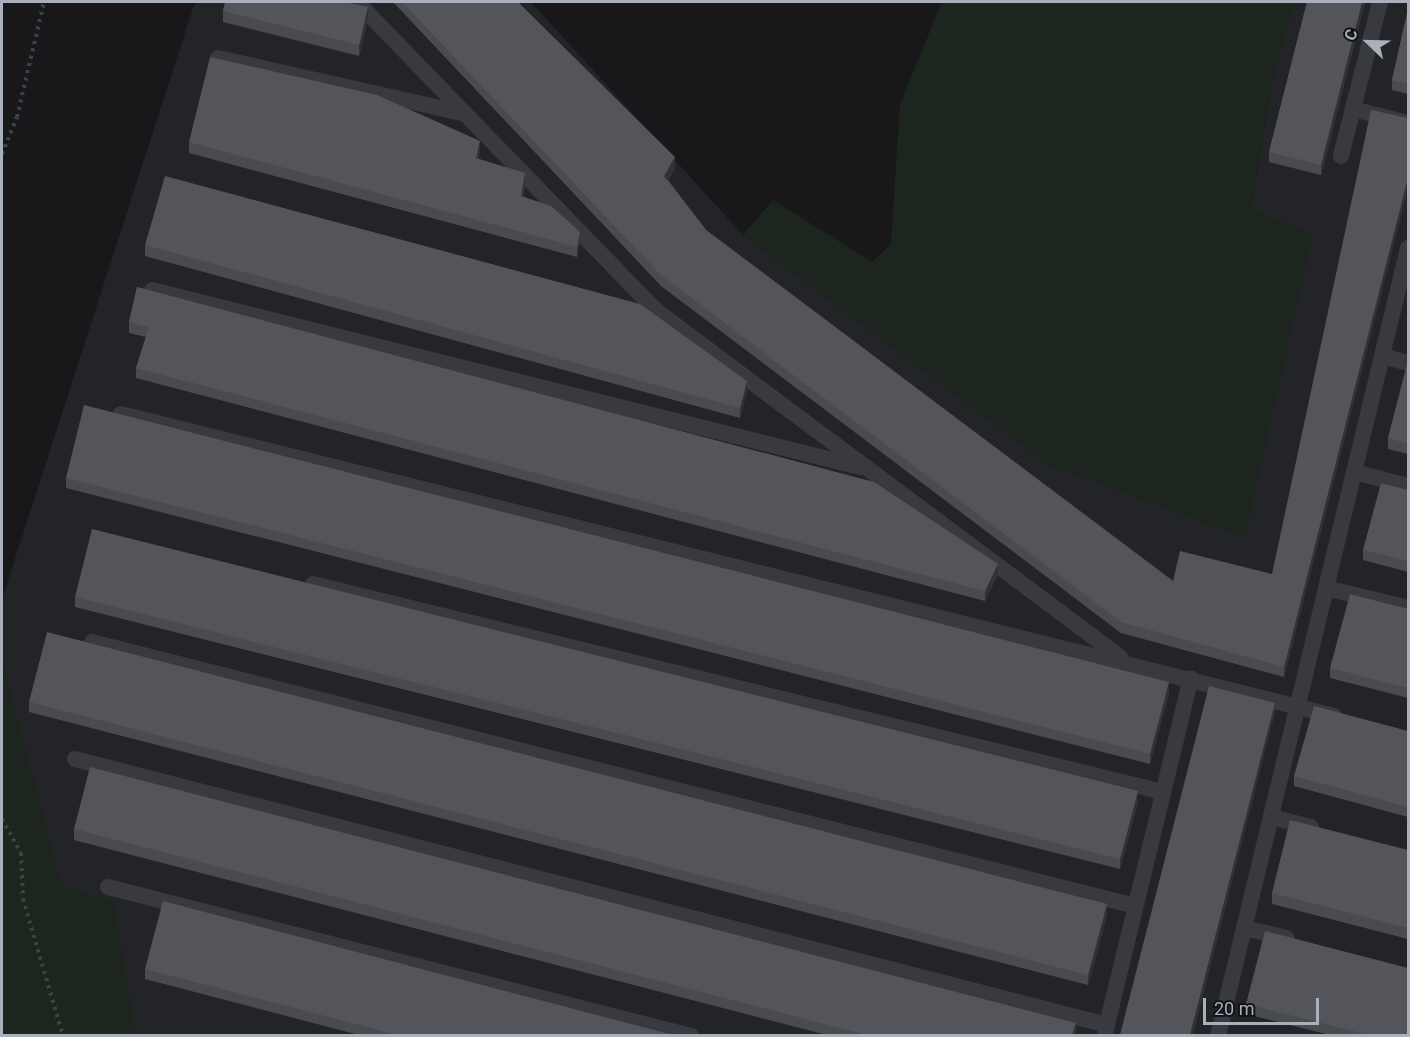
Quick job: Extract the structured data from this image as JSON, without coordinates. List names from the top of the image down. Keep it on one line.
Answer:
{"scale_bar":"20 m","north":"top left"}
